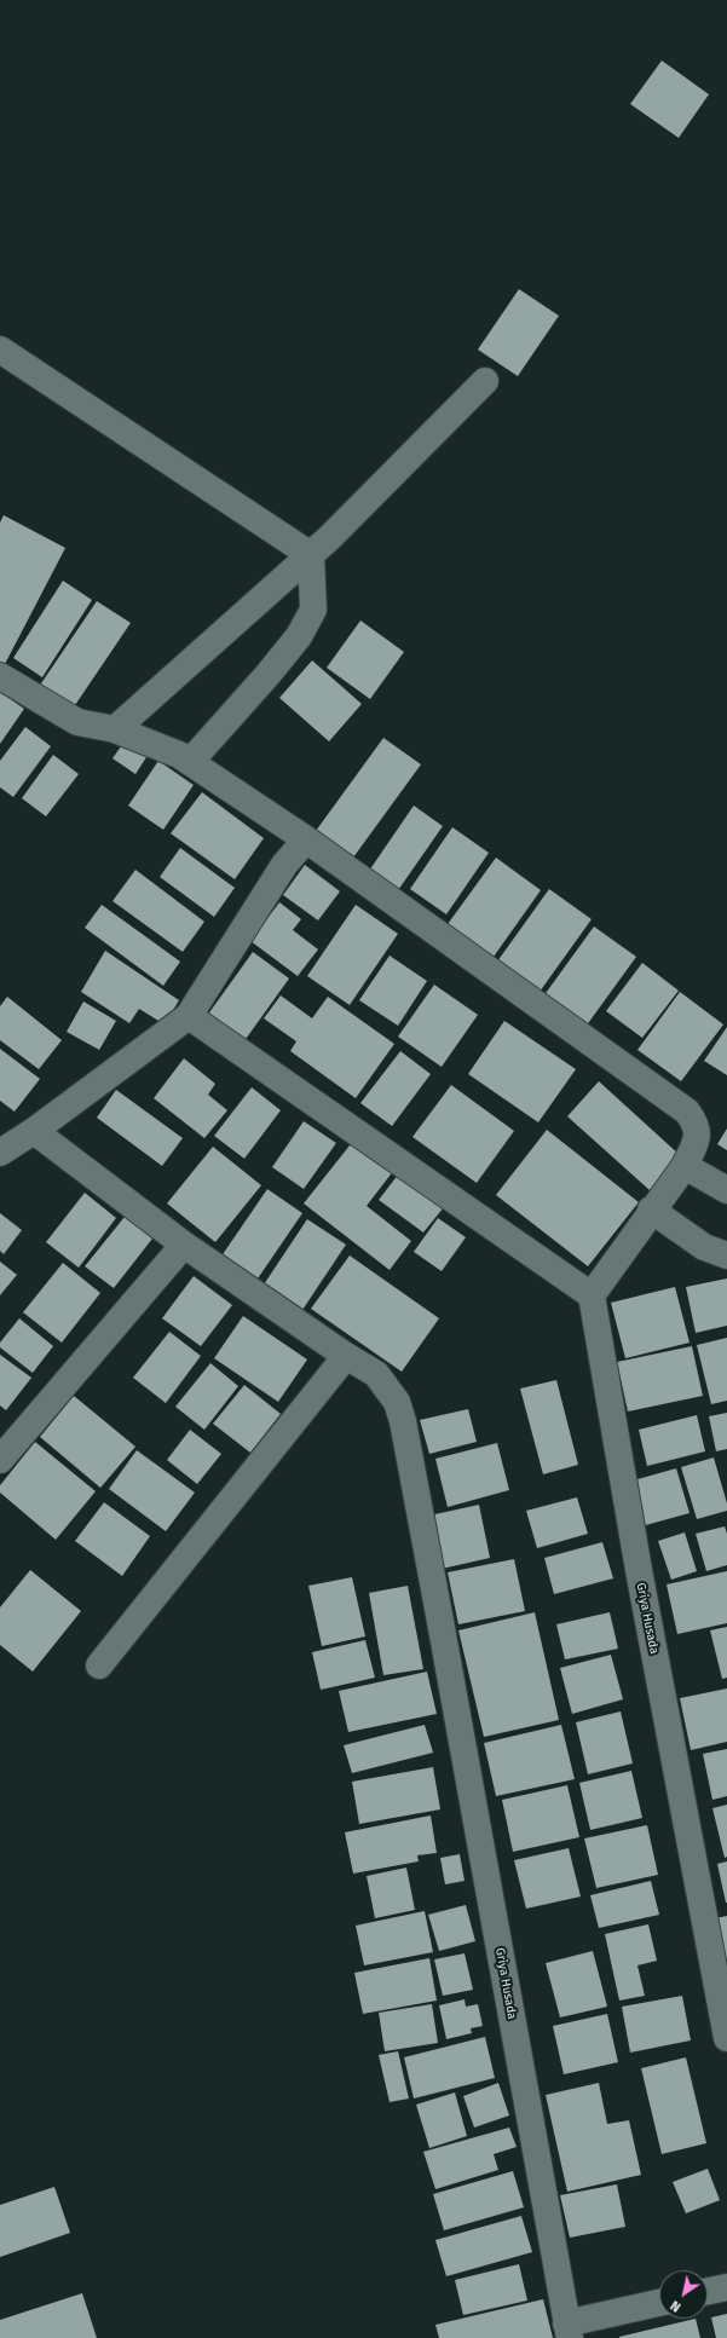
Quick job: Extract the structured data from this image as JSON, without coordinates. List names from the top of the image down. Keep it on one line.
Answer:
{"streets":{"street":["Griya Husada"]},"north":"bottom left"}
